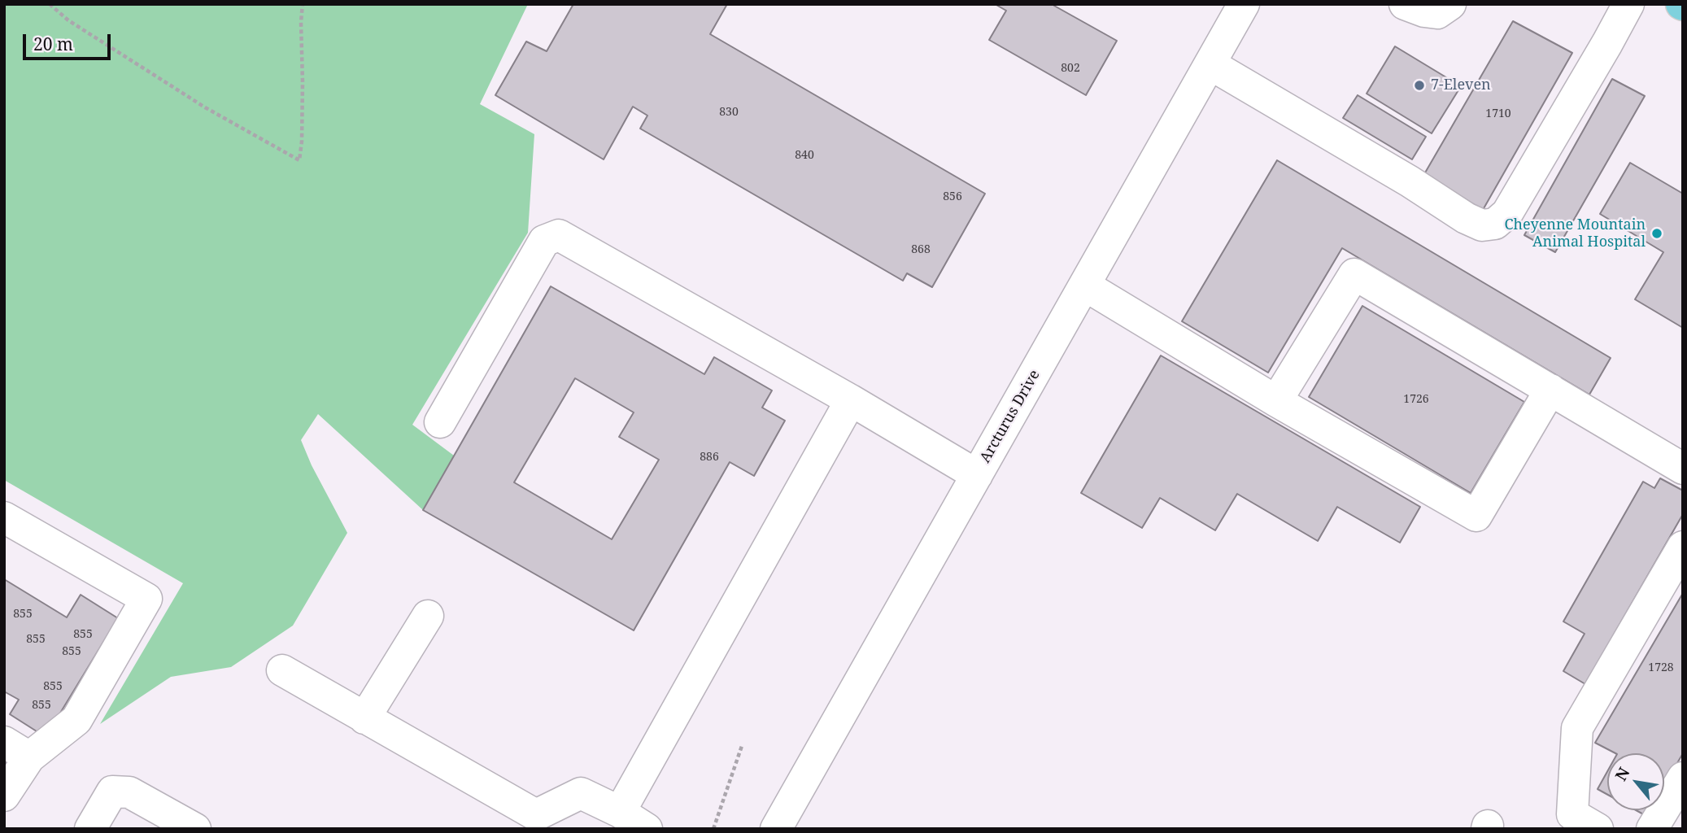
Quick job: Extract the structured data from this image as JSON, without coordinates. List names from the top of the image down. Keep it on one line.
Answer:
{"streets":{"street":["Arcturus Drive"]},"places":["7-Eleven","Cheyenne Mountain Animal Hospital"],"house_numbers":["802","830","1710","840","856","868","1726","886","855","855","855","855","1728","855","855"],"scale_bar":"20 m","north":"top left"}
